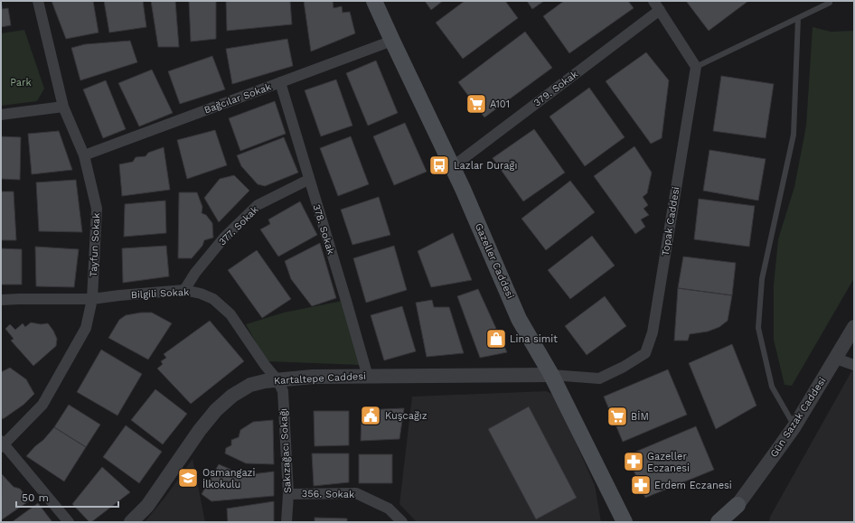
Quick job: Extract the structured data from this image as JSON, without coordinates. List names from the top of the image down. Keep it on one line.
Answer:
{"streets":{"main road":["Gazeller Caddesi","Gün Sazak Caddesi"],"street":["379. Sokak","Bağcılar Sokak","Topak Caddesi","377. Sokak","378. Sokak","Tayfun Sokak","Bilgili Sokak","Kartaltepe Caddesi","Sakızağacı Sokağı","356. Sokak"]},"crossings":[["379. Sokak","Gazeller Caddesi"],["Bağcılar Sokak","378. Sokak"],["Bağcılar Sokak","Tayfun Sokak"],["Bağcılar Sokak","Gazeller Caddesi"],["Topak Caddesi","Gazeller Caddesi"],["Topak Caddesi","Kartaltepe Caddesi"],["377. Sokak","378. Sokak"],["377. Sokak","Bilgili Sokak"],["378. Sokak","Kartaltepe Caddesi"],["Tayfun Sokak","Bilgili Sokak"],["Gazeller Caddesi","Kartaltepe Caddesi"],["Bilgili Sokak","Kartaltepe Caddesi"],["Bilgili Sokak","Sakızağacı Sokağı"],["Kartaltepe Caddesi","Sakızağacı Sokağı"],["Sakızağacı Sokağı","356. Sokak"]],"parks":["Park"],"places":{"supermarket":["A101","BİM"],"bus stop":["Lazlar Durağı"],"shop":["Lina simit"],"public building":["Kuşcağız"],"pharmacy":["Gazeller Eczanesi","Erdem Eczanesi"],"school or university":["Osmangazi İlkokulu"]},"scale_bar":"50 m"}
